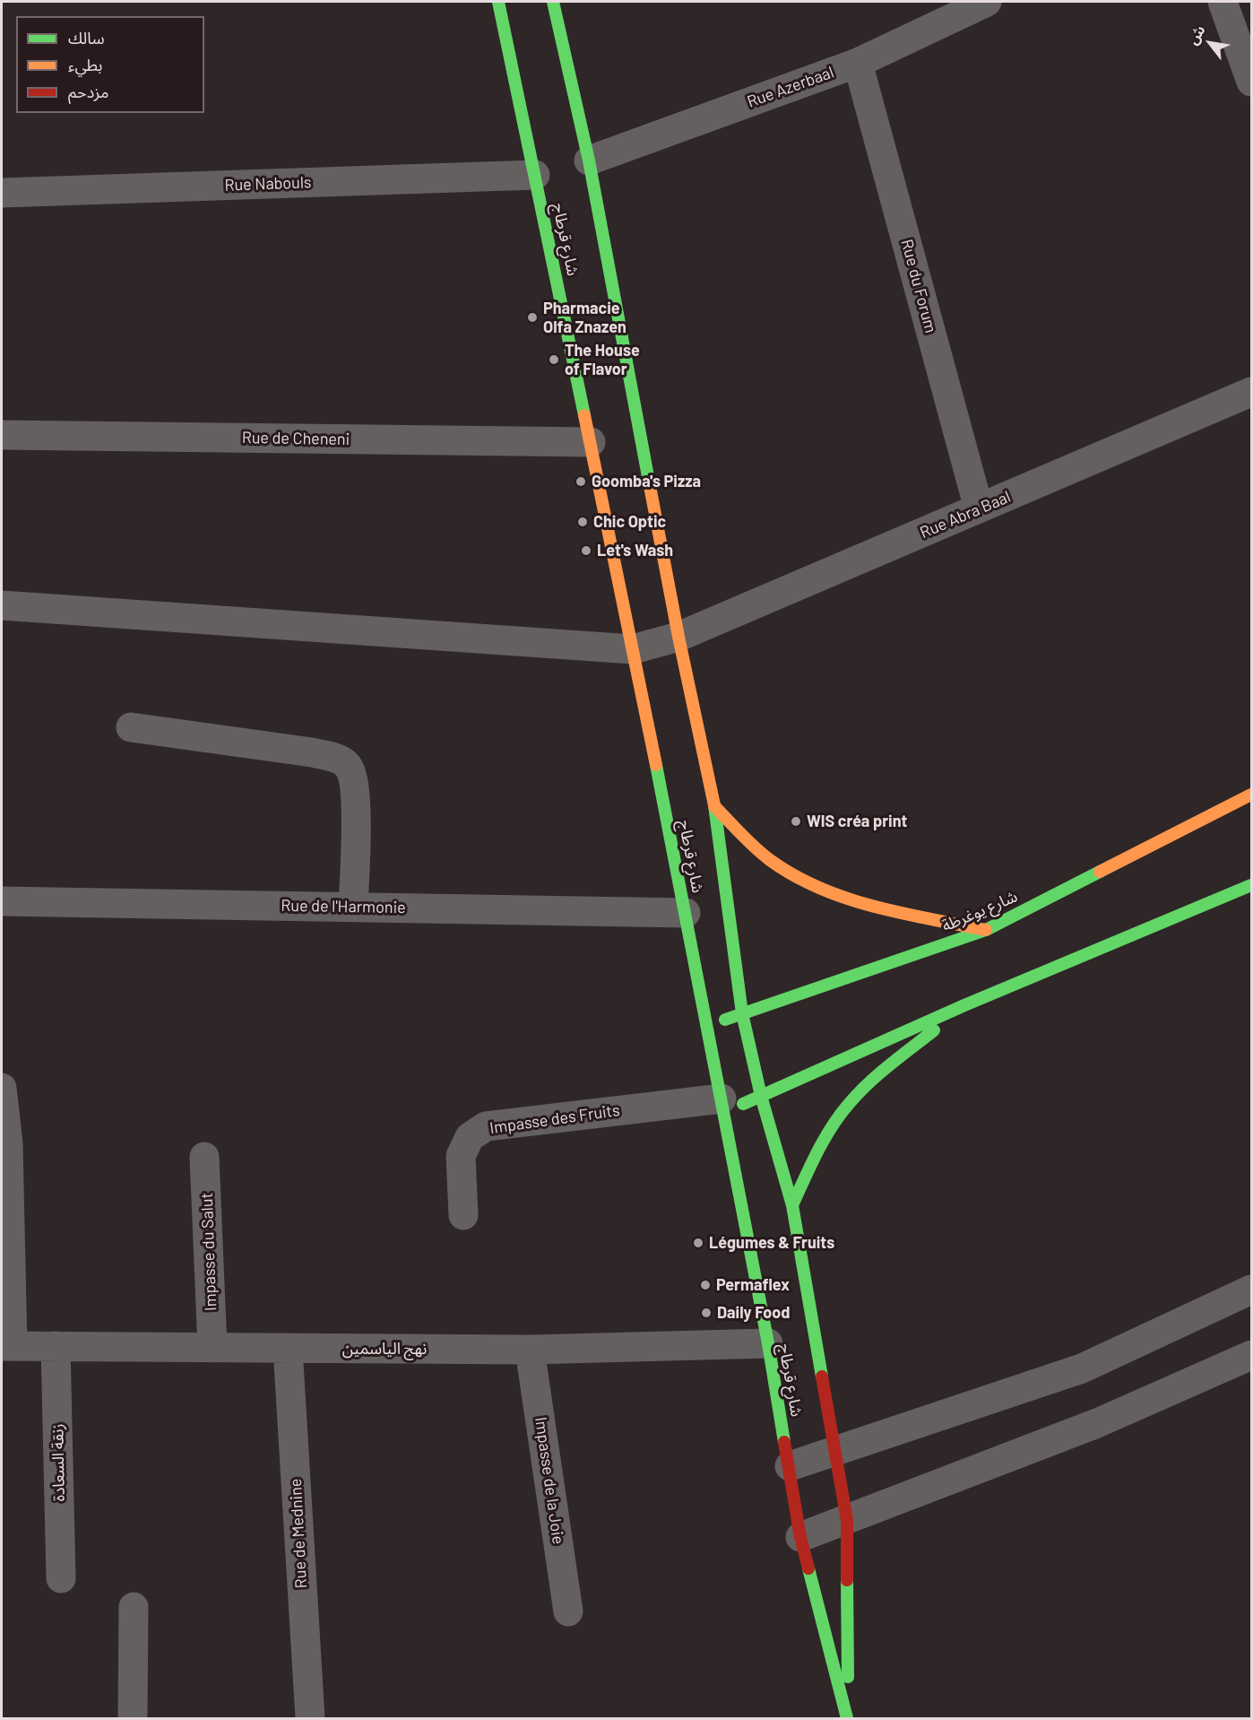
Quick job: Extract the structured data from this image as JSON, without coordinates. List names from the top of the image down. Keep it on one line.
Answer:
{"streets":{"street":["Rue Azerbaal","Rue Nabouls","شارع قرطاج","Rue du Forum","Rue de Cheneni","Rue Abra Baal","Rue de l'Harmonie","شارع يوغرطة","Impasse des Fruits","Impasse du Salut","نهج الياسمين","زنقة السعادة","Impasse de la Joie","Rue de Mednine"]},"crossings":[["Rue Azerbaal","شارع قرطاج"],["Rue Azerbaal","Rue du Forum"],["Rue Nabouls","شارع قرطاج"],["شارع قرطاج","Rue de Cheneni"],["شارع قرطاج","Rue Abra Baal"],["شارع قرطاج","Rue de l'Harmonie"],["شارع قرطاج","شارع يوغرطة"],["شارع قرطاج","Impasse des Fruits"],["شارع قرطاج","نهج الياسمين"],["Rue du Forum","Rue Abra Baal"],["Impasse du Salut","نهج الياسمين"],["نهج الياسمين","زنقة السعادة"],["نهج الياسمين","Impasse de la Joie"],["نهج الياسمين","Rue de Mednine"]],"places":["Pharmacie Olfa Znazen","The House of Flavor","Goomba's Pizza","Chic Optic","Let's Wash","WIS créa print","Légumes & Fruits","Permaflex","Daily Food"],"legend":["سالك","بطيء","مزدحم"],"north":"top left"}
